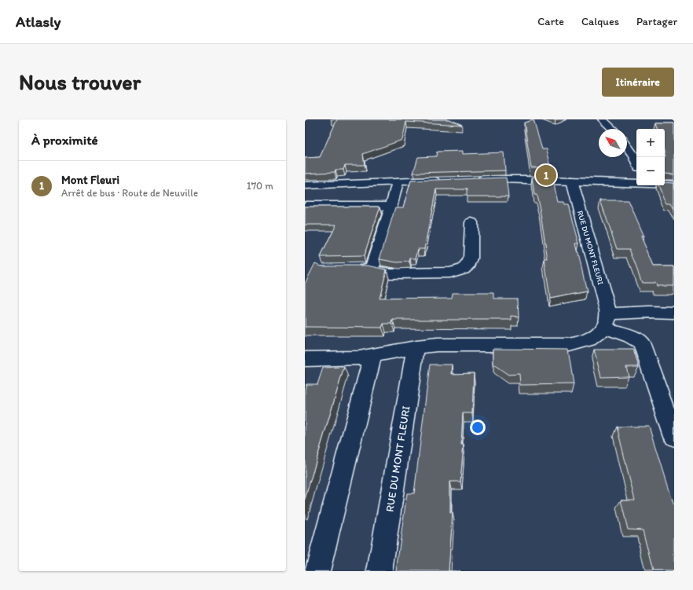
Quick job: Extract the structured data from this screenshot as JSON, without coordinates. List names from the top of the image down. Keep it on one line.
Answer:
{"streets":{"street":["RUE DU MONT FLEURI"]},"north":"top left","page":{"header":"Atlasly","nav":["Carte","Calques","Partager"],"buttons":"Itinéraire","title":"Nous trouver","heading":"À proximité","map_buttons":["+","−"],"list":[{"mark":"1","name":"Mont Fleuri","note":"Arrêt de bus · Route de Neuville","value":"170 m"}],"pins":"1"}}
